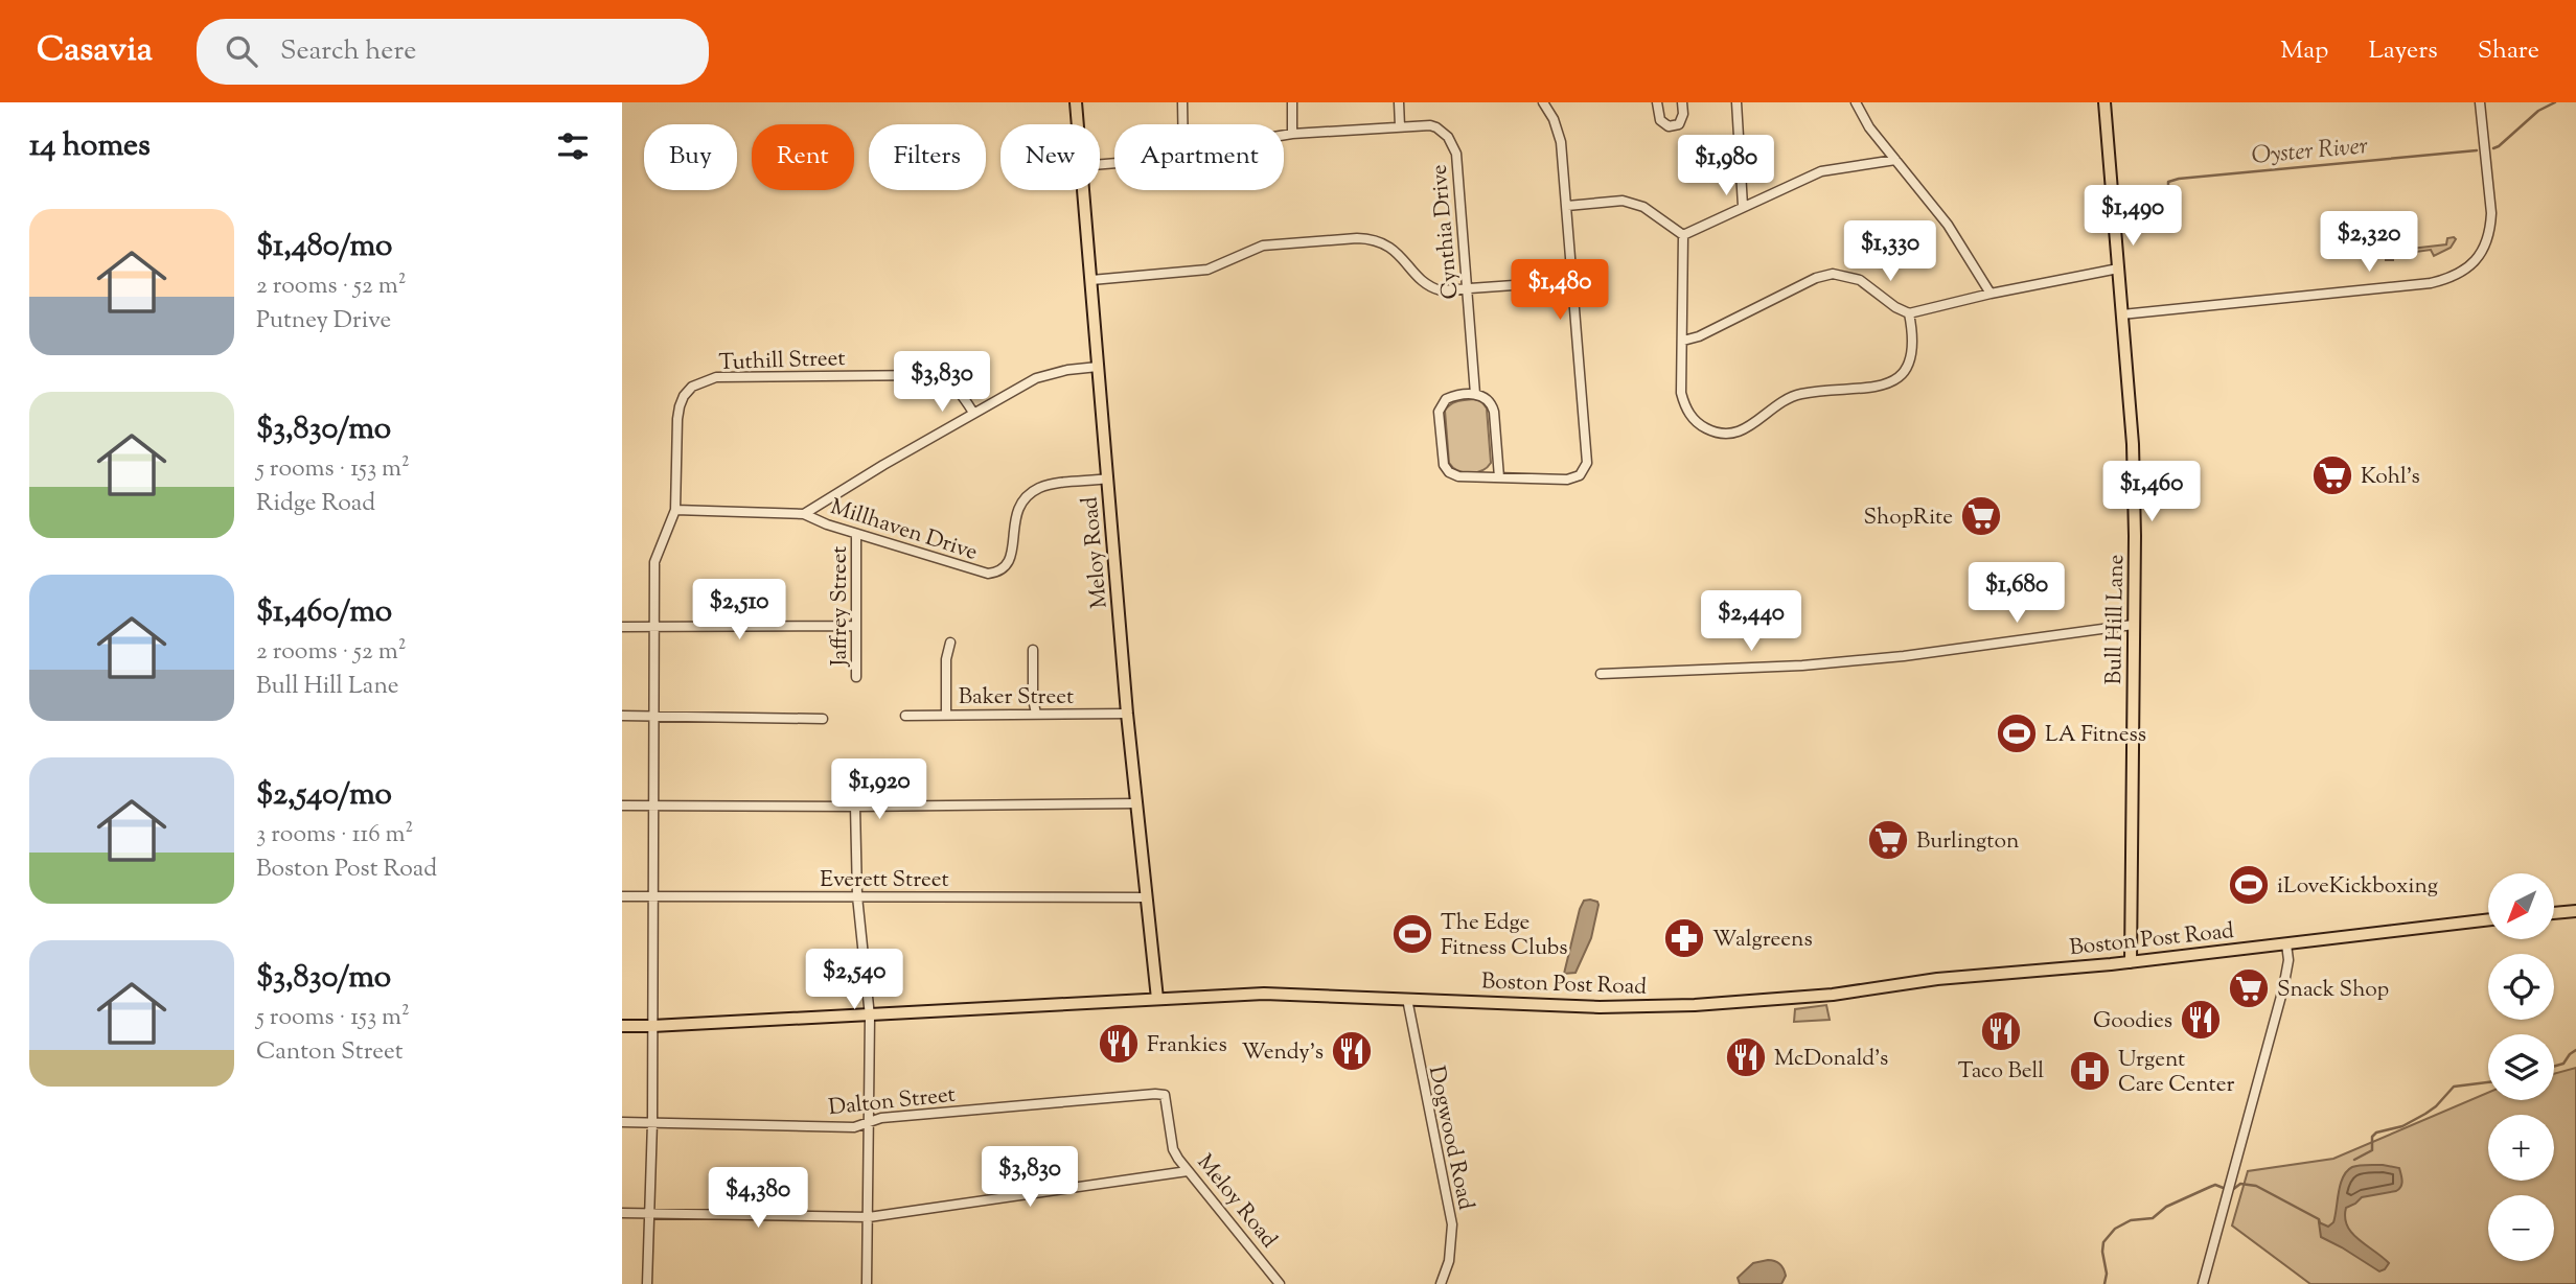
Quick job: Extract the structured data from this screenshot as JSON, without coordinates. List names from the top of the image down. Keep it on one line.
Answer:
{"streets":{"main road":["Meloy Road","Bull Hill Lane","Boston Post Road"],"street":["Cynthia Drive","Tuthill Street","Millhaven Drive","Jaffrey Street","Baker Street","Everett Street","Dalton Street","Dogwood Road"]},"crossings":[["Tuthill Street","Millhaven Drive"],["Tuthill Street","Everett Street"],["Tuthill Street","Boston Post Road"],["Tuthill Street","Dalton Street"],["Millhaven Drive","Meloy Road"],["Millhaven Drive","Jaffrey Street"],["Meloy Road","Baker Street"],["Meloy Road","Everett Street"],["Meloy Road","Boston Post Road"],["Meloy Road","Dalton Street"],["Bull Hill Lane","Boston Post Road"],["Boston Post Road","Dogwood Road"]],"water":["Oyster River"],"places":{"supermarket":["Kohl's","ShopRite","Burlington","Snack Shop"],"sports":["LA Fitness","iLoveKickboxing","The Edge Fitness Clubs"],"pharmacy":["Walgreens"],"restaurant":["Goodies","Taco Bell","Frankies","Wendy's","McDonald's"],"hospital":["Urgent Care Center"]},"north":"bottom left","page":{"header":"Casavia","search":"Search here","nav":["Map","Layers","Share"],"heading":"14 homes","chip":["Buy","Rent","Filters","New","Apartment"],"price":["$1,980","$1,490","$2,320","$1,330","$1,480","$3,830","$1,460","$1,680","$2,510","$2,440","$1,920","$2,540","$3,830","$4,380"],"list":[{"name":"$1,480/mo","note":"2 rooms · 52 m² · Putney Drive"},{"name":"$3,830/mo","note":"5 rooms · 153 m² · Ridge Road"},{"name":"$1,460/mo","note":"2 rooms · 52 m² · Bull Hill Lane"},{"name":"$2,540/mo","note":"3 rooms · 116 m² · Boston Post Road"},{"name":"$3,830/mo","note":"5 rooms · 153 m² · Canton Street"}],"map_buttons":["+","−"]}}
